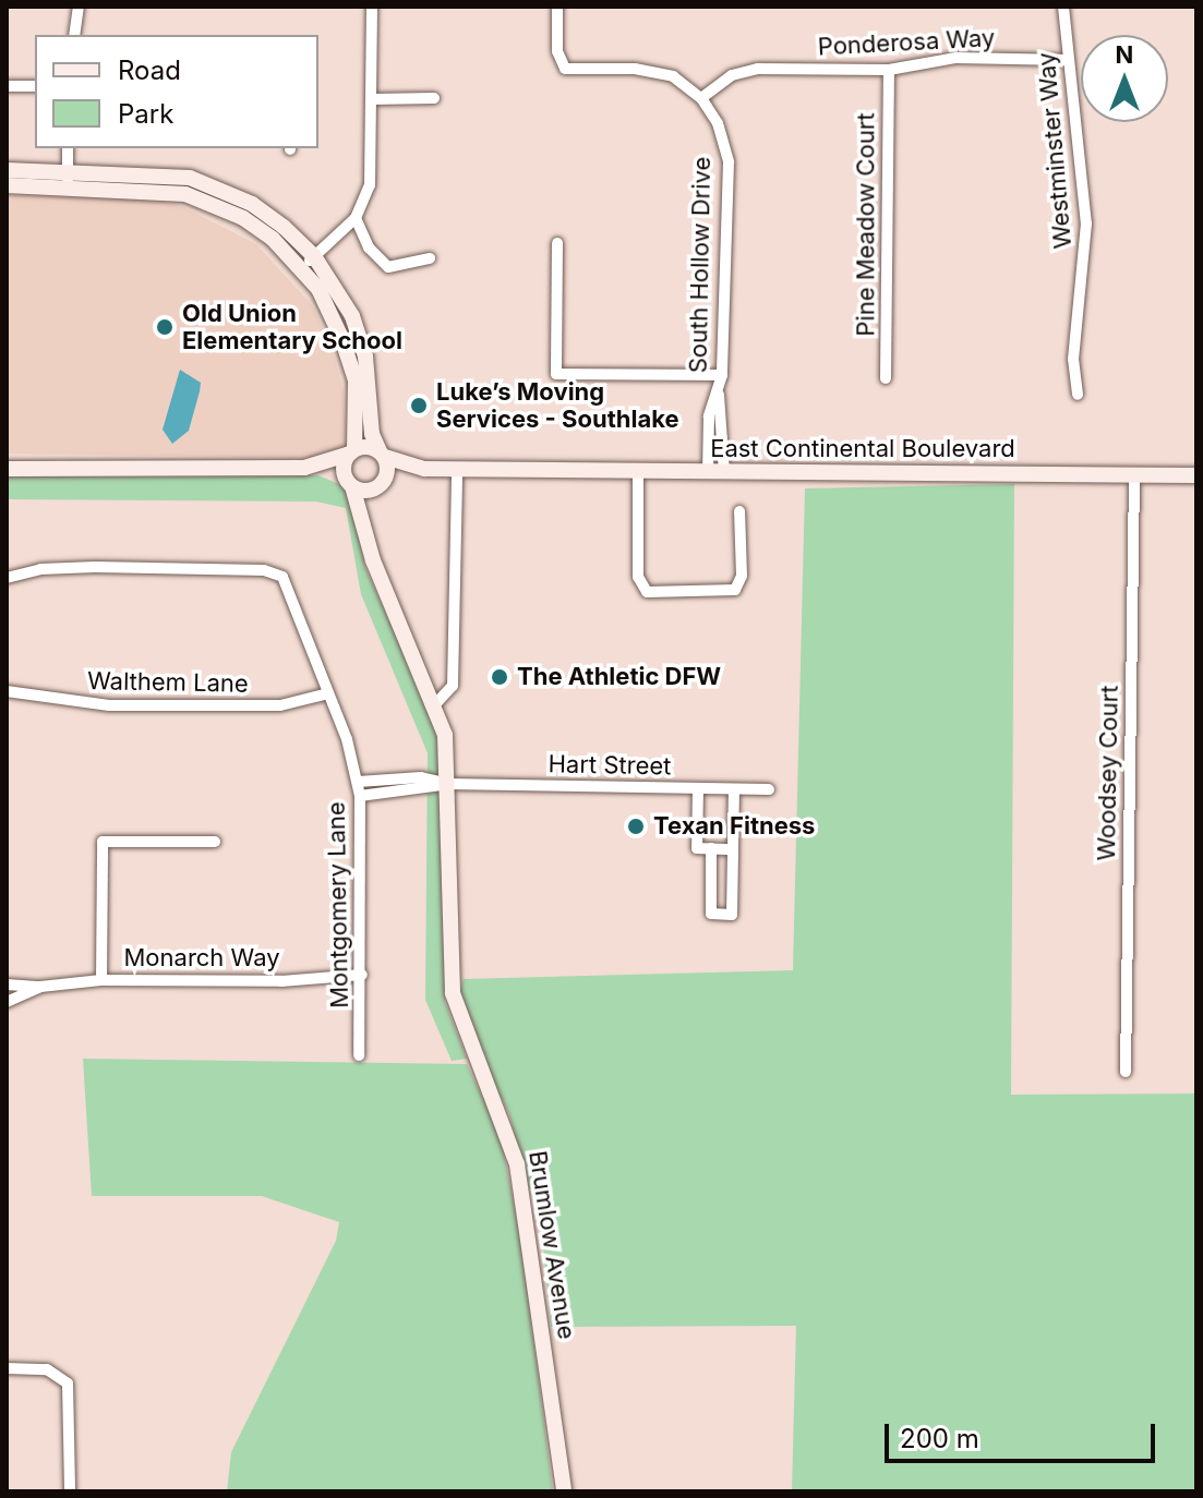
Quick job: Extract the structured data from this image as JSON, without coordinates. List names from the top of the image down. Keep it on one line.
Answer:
{"streets":{"main road":["East Continental Boulevard","Brumlow Avenue"],"street":["Ponderosa Way","Westminster Way","Pine Meadow Court","South Hollow Drive","Walthem Lane","Hart Street","Woodsey Court","Montgomery Lane","Monarch Way"]},"crossings":[["Ponderosa Way","Westminster Way"],["Ponderosa Way","Pine Meadow Court"],["Ponderosa Way","South Hollow Drive"],["South Hollow Drive","East Continental Boulevard"],["East Continental Boulevard","Woodsey Court"],["East Continental Boulevard","Brumlow Avenue"],["Walthem Lane","Montgomery Lane"],["Hart Street","Brumlow Avenue"],["Montgomery Lane","Monarch Way"]],"places":["Old Union Elementary School","Luke’s Moving Services - Southlake","The Athletic DFW","Texan Fitness"],"legend":["Road","Park"],"scale_bar":"200 m","north":"top"}
